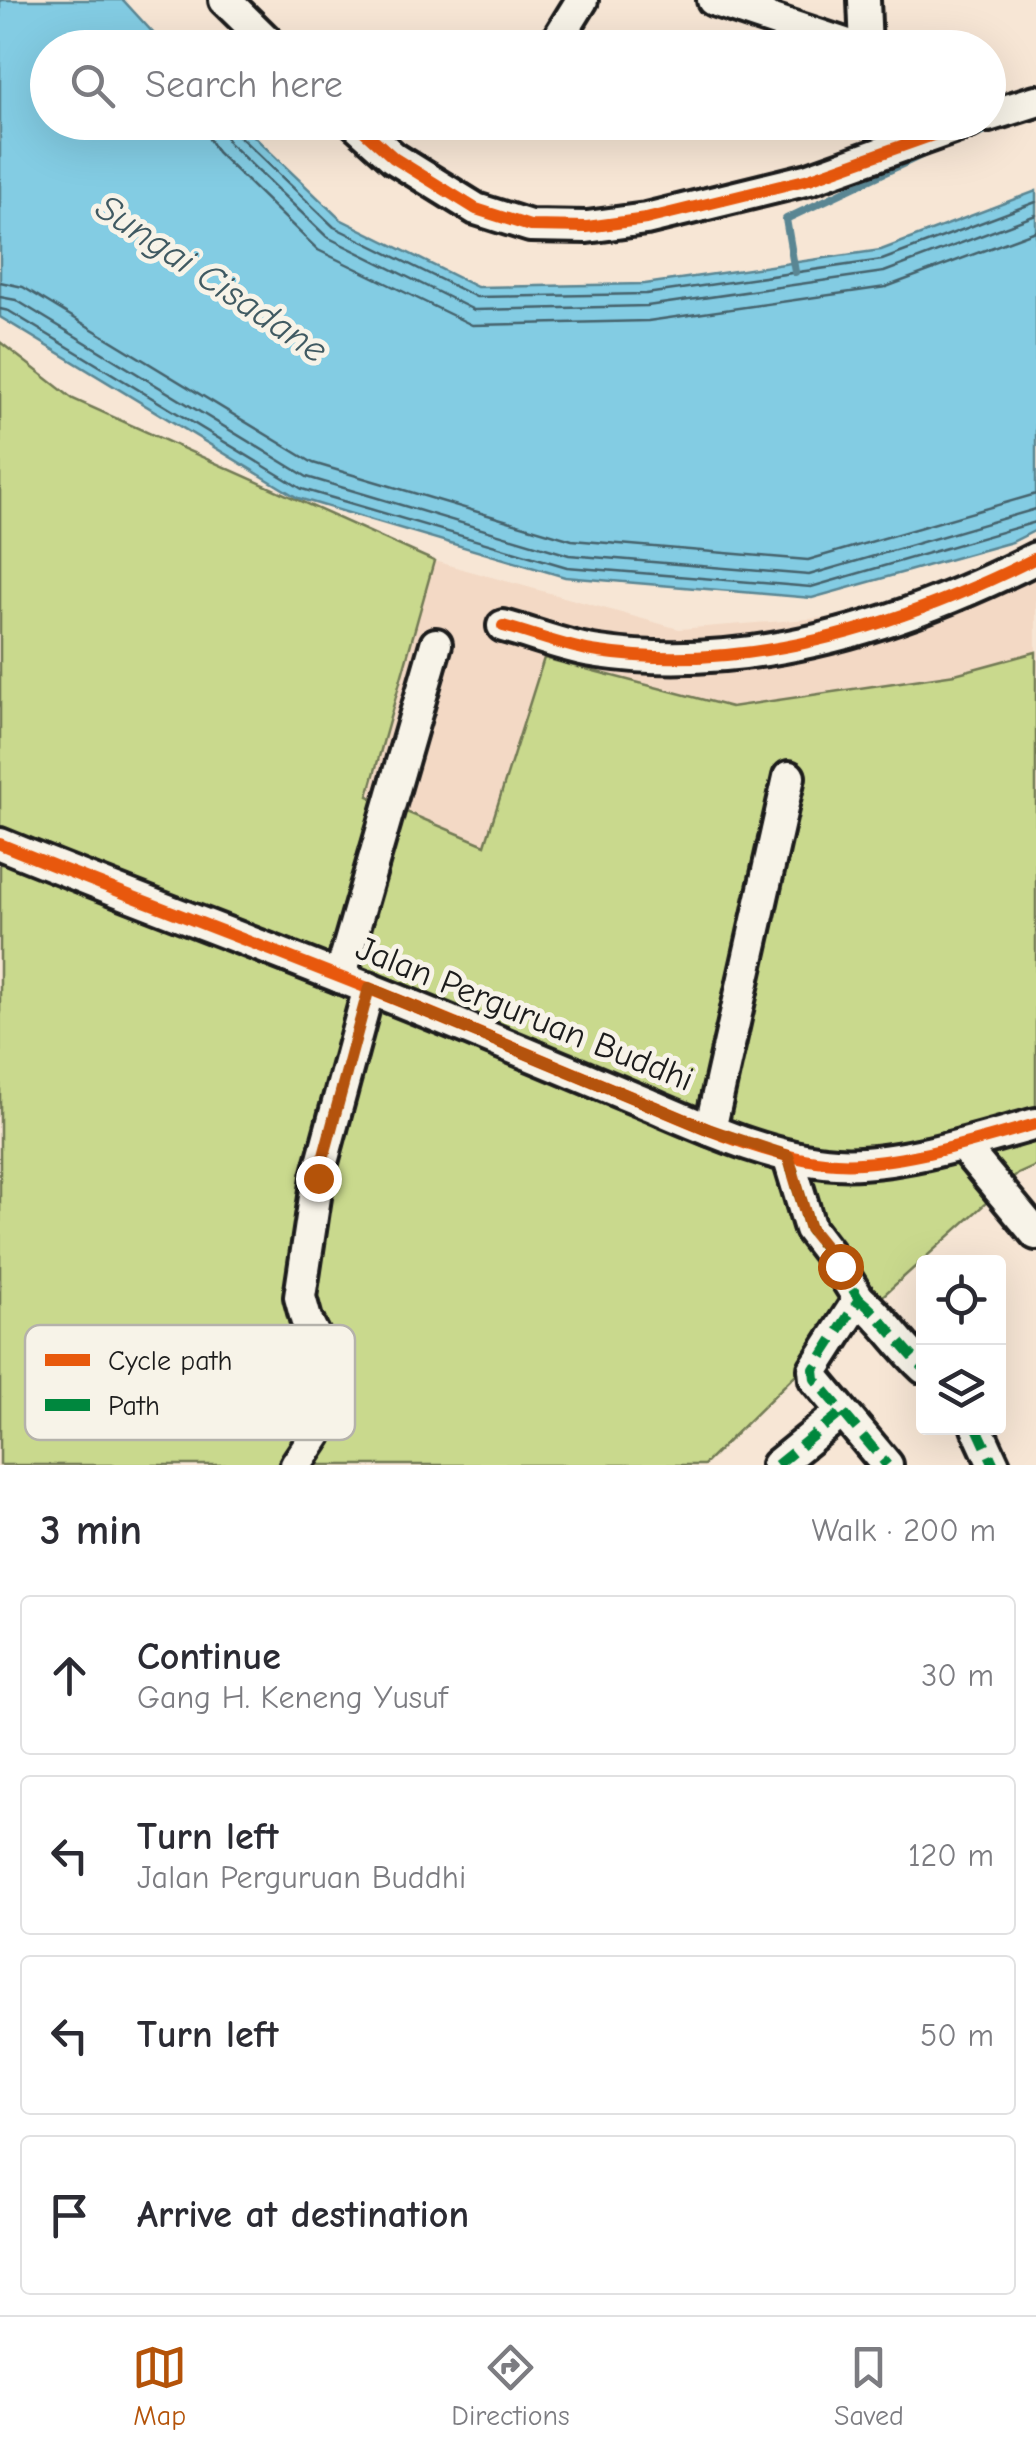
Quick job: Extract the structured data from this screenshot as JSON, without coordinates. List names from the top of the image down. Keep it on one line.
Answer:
{"streets":{"street":["Jalan Perguruan Buddhi"]},"water":["Sungai Cisadane"],"legend":["Cycle path","Path"],"page":{"search":"Search here","heading":["3 min","Walk · 200 m"],"list":[["Continue","Gang H. Keneng Yusuf","30 m"],["Turn left","Jalan Perguruan Buddhi","120 m"],["Turn left","50 m"],"Arrive at destination"],"nav":["Map","Directions","Saved"]}}
